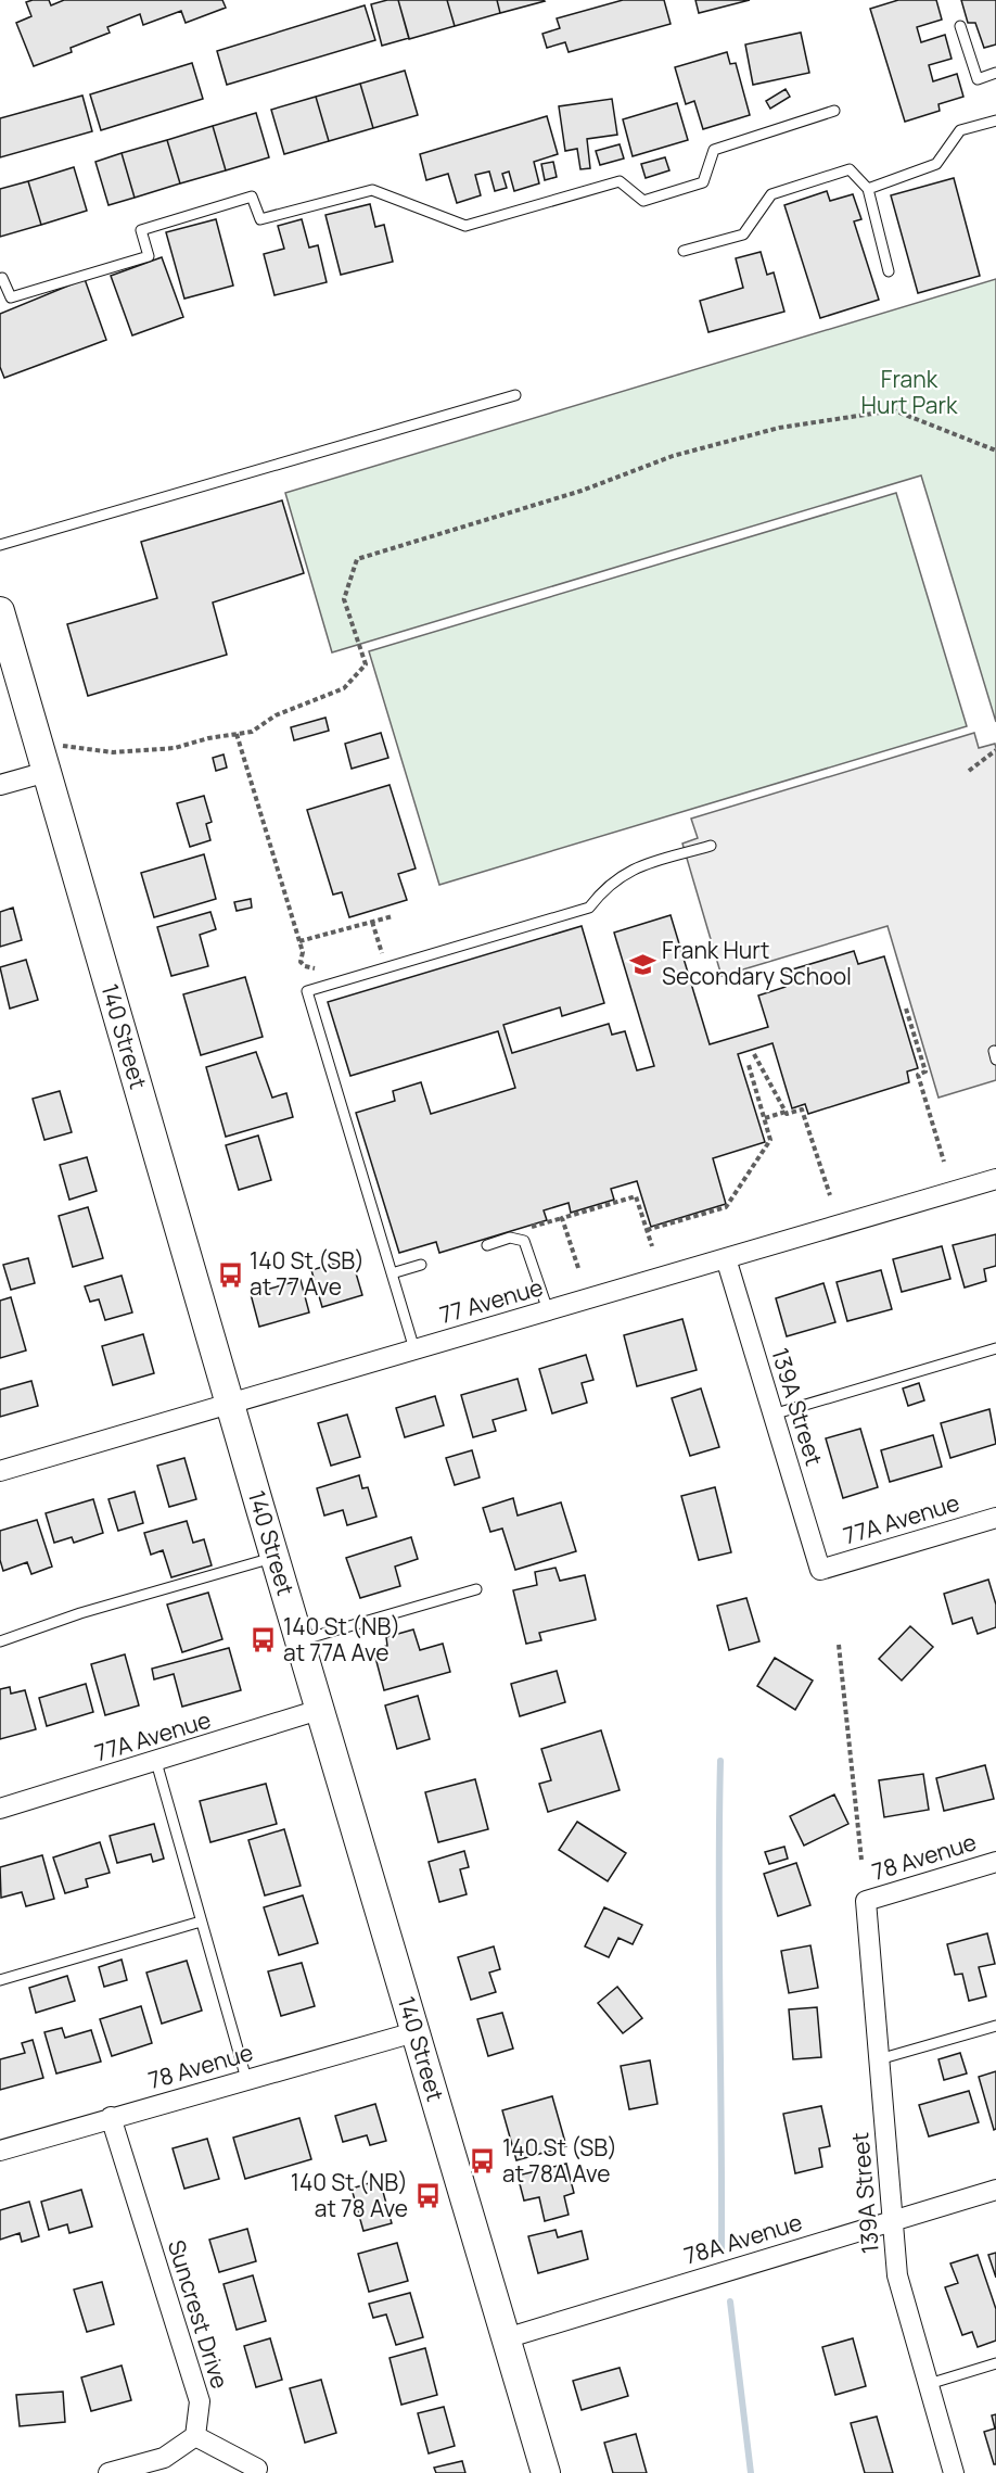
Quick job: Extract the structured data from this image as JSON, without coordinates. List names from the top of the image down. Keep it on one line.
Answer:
{"streets":{"main road":["140 Street"],"street":["77 Avenue","139A Street","77A Avenue","78 Avenue","78A Avenue","Suncrest Drive"]},"crossings":[["140 Street","77 Avenue"],["140 Street","77A Avenue"],["140 Street","78 Avenue"],["140 Street","78A Avenue"],["77 Avenue","139A Street"],["139A Street","77A Avenue"],["139A Street","78 Avenue"],["139A Street","78A Avenue"],["78 Avenue","Suncrest Drive"]],"parks":["Frank Hurt Park"],"places":{"school or university":["Frank Hurt Secondary School"],"bus stop":["140 St (SB) at 77 Ave","140 St (NB) at 77A Ave","140 St (SB) at 78A Ave","140 St (NB) at 78 Ave"]}}
